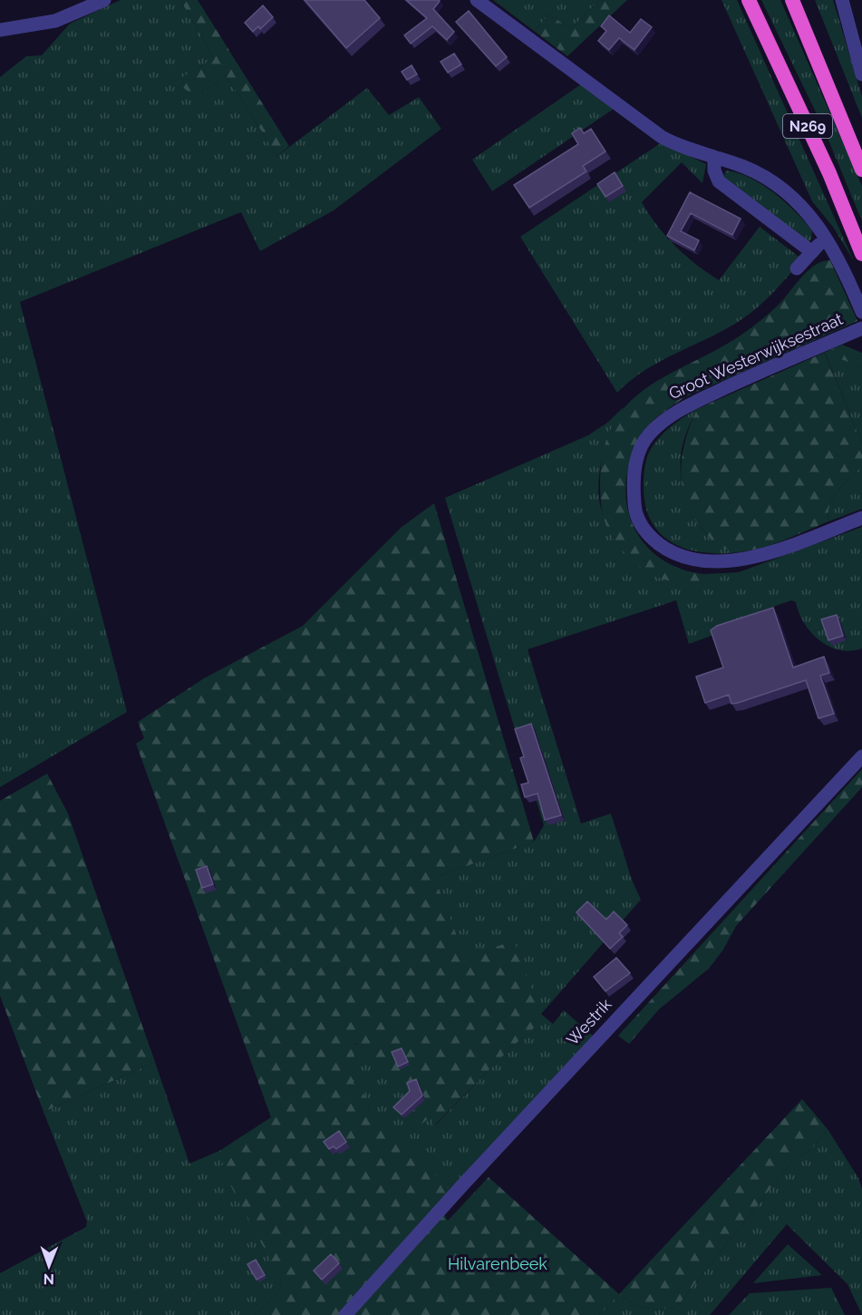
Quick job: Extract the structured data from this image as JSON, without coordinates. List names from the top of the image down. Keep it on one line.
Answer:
{"streets":{"highway":["N269"],"street":["Groot Westerwijksestraat","Westrik"]},"parks":["Hilvarenbeek"],"north":"bottom"}
